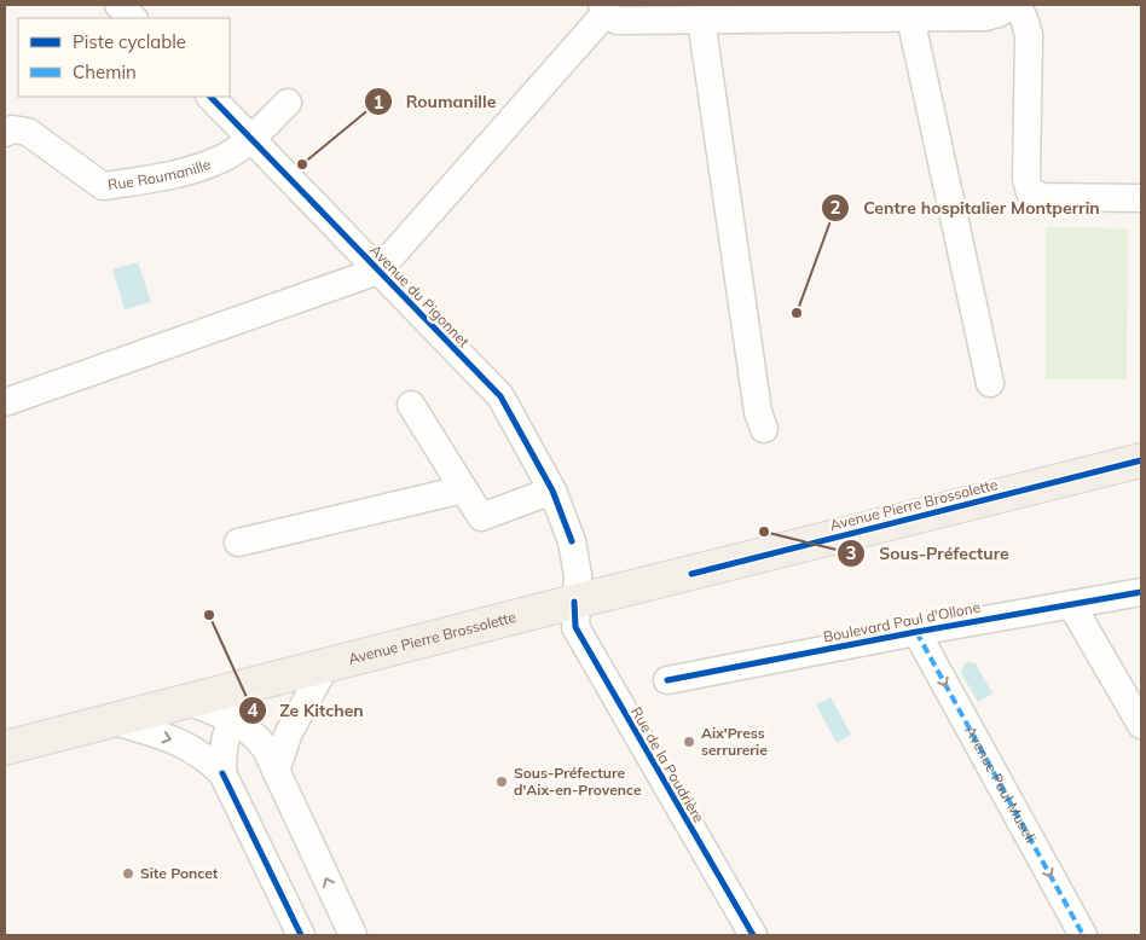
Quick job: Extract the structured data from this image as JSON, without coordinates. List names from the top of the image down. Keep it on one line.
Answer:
{"streets":{"main road":["Avenue Pierre Brossolette"],"street":["Rue Roumanille","Avenue du Pigonnet","Boulevard Paul d'Ollone","Rue de la Poudrière","Avenue Paul Museli"]},"crossings":[["Rue Roumanille","Avenue du Pigonnet"],["Avenue du Pigonnet","Avenue Pierre Brossolette"],["Avenue du Pigonnet","Rue de la Poudrière"],["Avenue Pierre Brossolette","Rue de la Poudrière"],["Boulevard Paul d'Ollone","Avenue Paul Museli"]],"places":["Roumanille","Centre hospitalier Montperrin","Sous-Préfecture","Ze Kitchen","Aix'Press serrurerie","Sous-Préfecture d'Aix-en-Provence","Site Poncet"],"legend":["Piste cyclable","Chemin"]}
